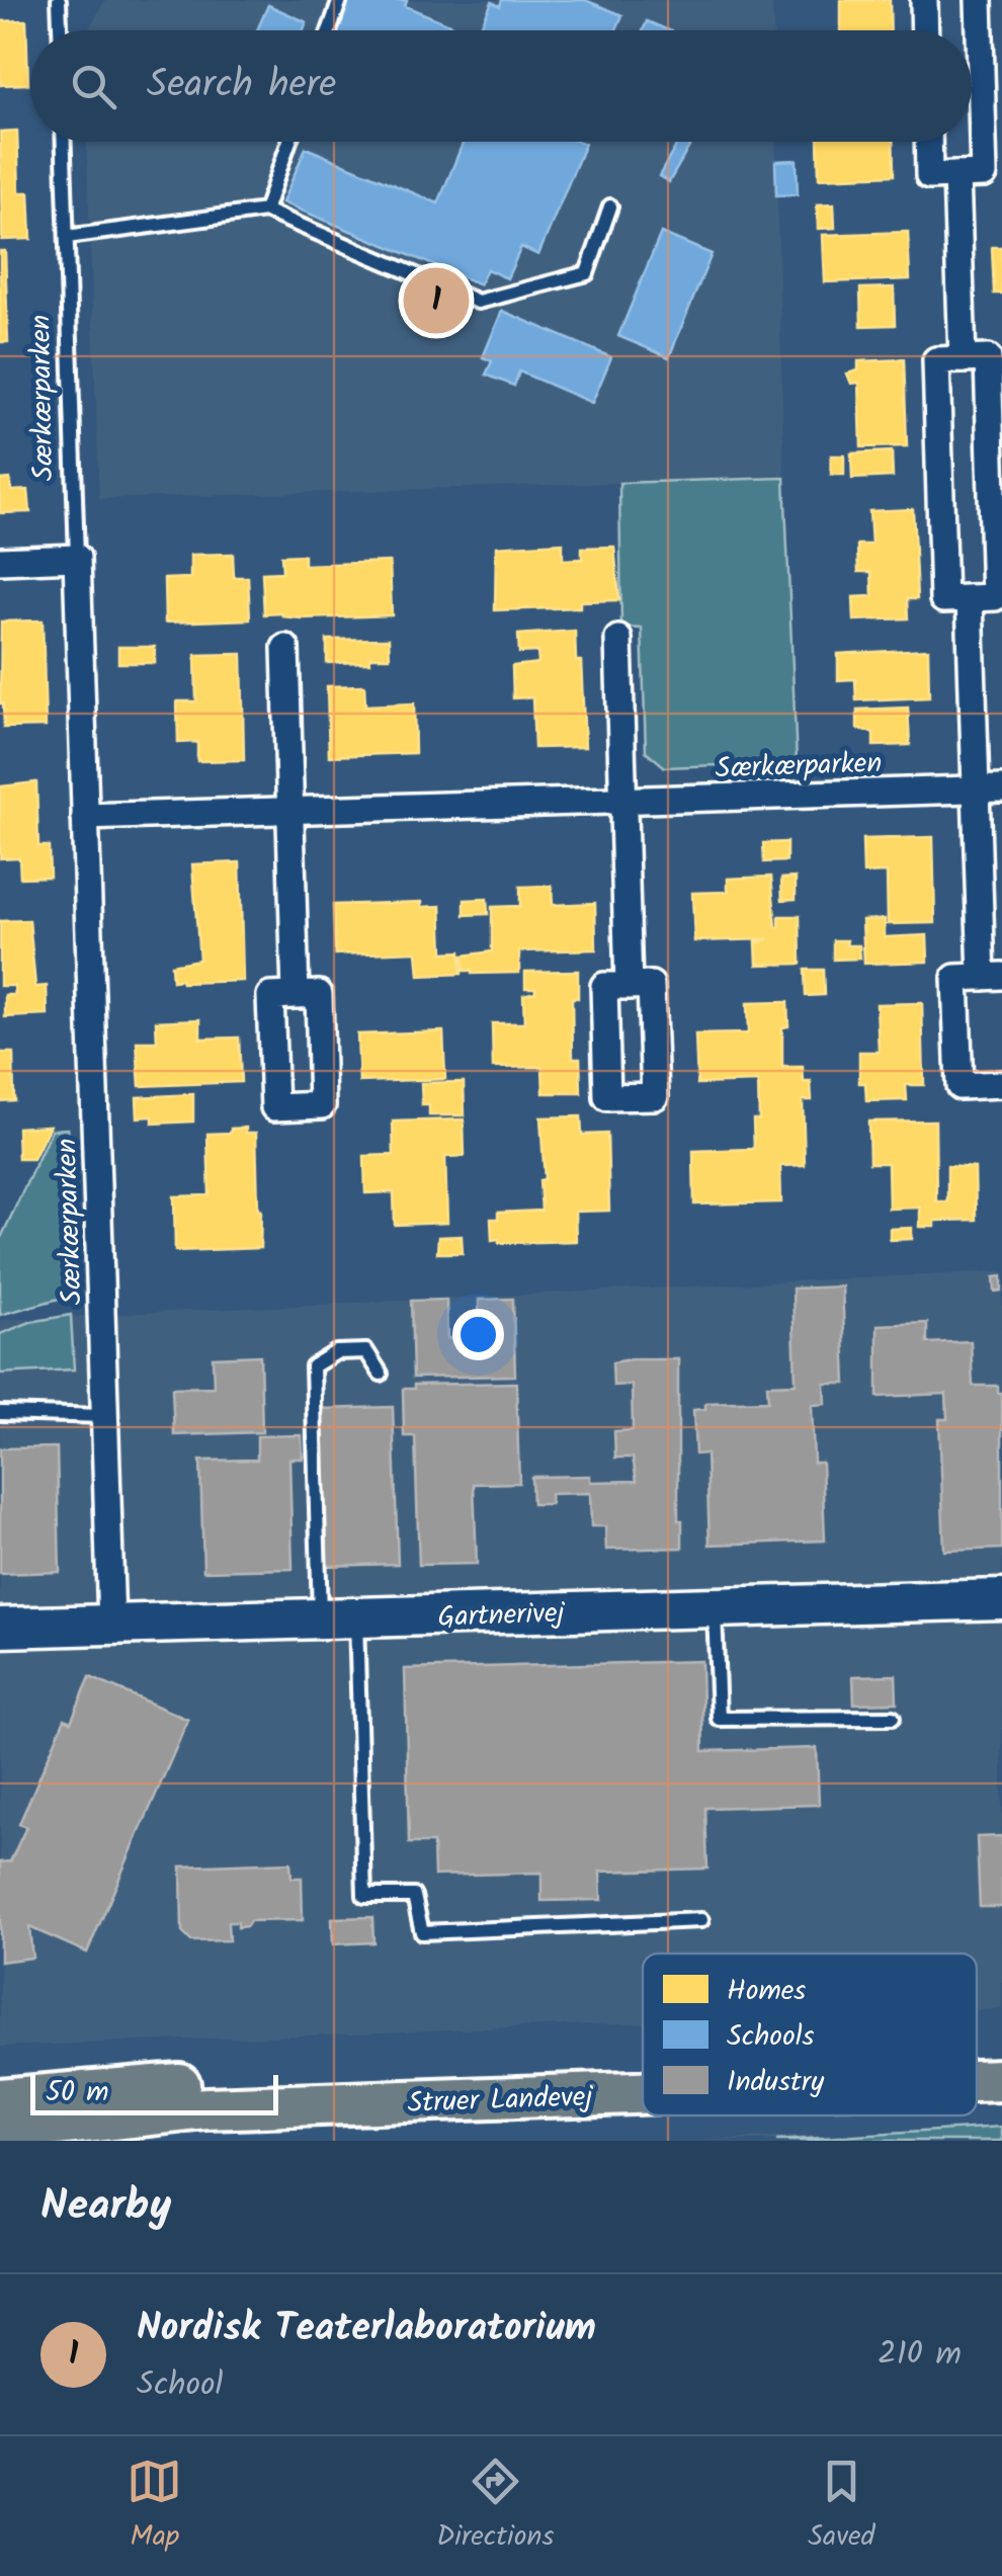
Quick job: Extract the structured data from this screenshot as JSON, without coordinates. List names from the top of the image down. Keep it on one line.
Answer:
{"streets":{"main road":["Struer Landevej"],"street":["Særkærparken","Gartnerivej"]},"crossings":[["Særkærparken","Gartnerivej"]],"legend":["Homes","Schools","Industry"],"scale_bar":"50 m","page":{"search":"Search here","pins":"1","scale":"50 m","heading":"Nearby","list":[{"mark":"1","name":"Nordisk Teaterlaboratorium","note":"School","value":"210 m"}],"nav":["Map","Directions","Saved"]}}
